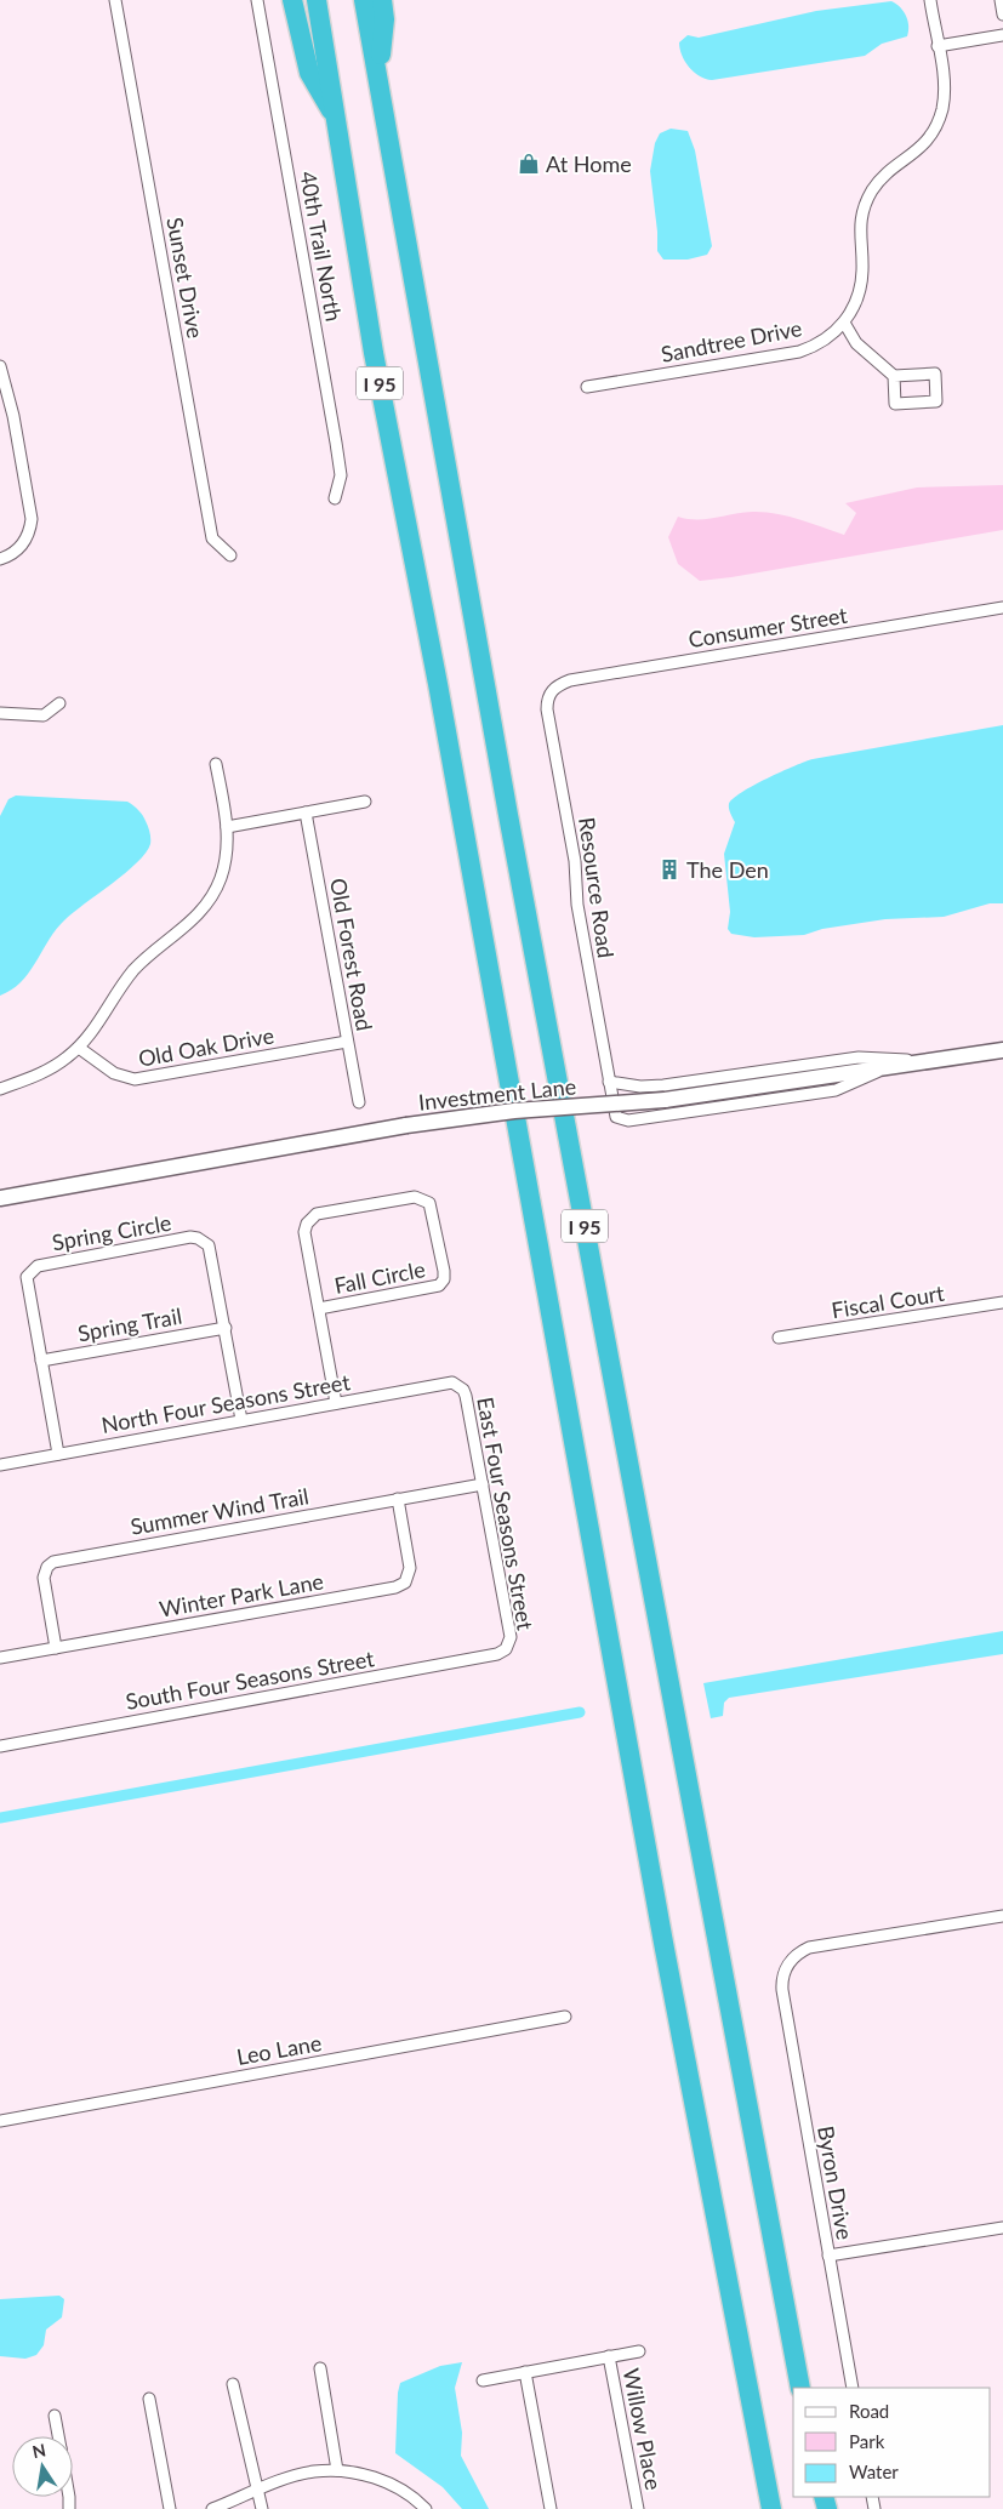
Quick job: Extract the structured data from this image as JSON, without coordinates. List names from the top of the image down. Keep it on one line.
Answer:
{"streets":{"highway":["I 95"],"street":["40th Trail North","Sunset Drive","Sandtree Drive","Consumer Street","Resource Road","Old Forest Road","Old Oak Drive","Investment Lane","Spring Circle","Fall Circle","Fiscal Court","Spring Trail","North Four Seasons Street","Summer Wind Trail","East Four Seasons Street","Winter Park Lane","South Four Seasons Street","Leo Lane","Byron Drive","Willow Place"]},"crossings":[["Consumer Street","Resource Road"],["Resource Road","Investment Lane"],["Old Forest Road","Old Oak Drive"],["Spring Circle","Spring Trail"],["Spring Circle","North Four Seasons Street"],["Fall Circle","North Four Seasons Street"],["North Four Seasons Street","East Four Seasons Street"],["Summer Wind Trail","East Four Seasons Street"],["Summer Wind Trail","Winter Park Lane"],["East Four Seasons Street","South Four Seasons Street"]],"places":{"shop":["At Home"],"building":["The Den"]},"legend":["Road","Park","Water"],"north":"top"}
